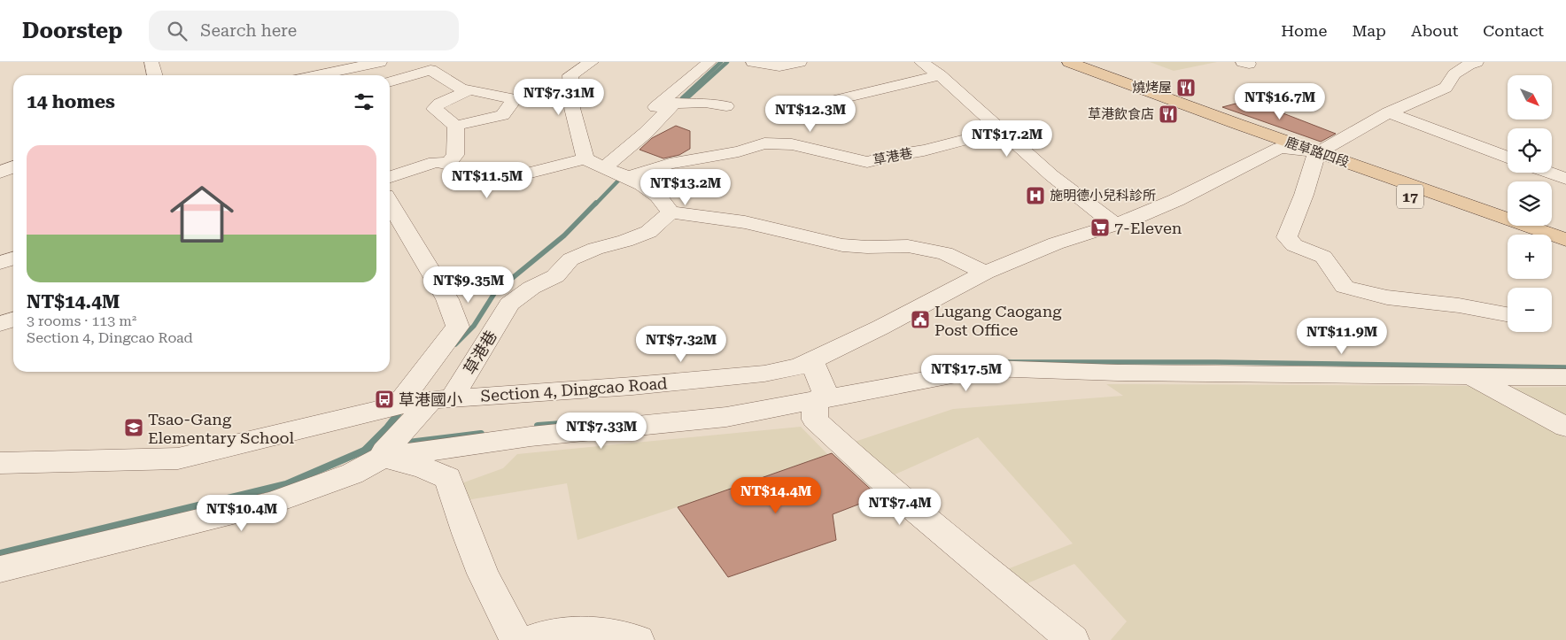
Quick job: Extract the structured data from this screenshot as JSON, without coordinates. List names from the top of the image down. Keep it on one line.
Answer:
{"streets":{"main road":["鹿草路四段","17"],"street":["草港巷","Section 4, Dingcao Road"]},"crossings":[["鹿草路四段","Section 4, Dingcao Road"],["草港巷","Section 4, Dingcao Road"]],"places":{"restaurant":["燒烤屋","草港飲食店"],"hospital":["施明德小兒科診所"],"supermarket":["7-Eleven"],"public building":["Lugang Caogang Post Office"],"bus stop":["草港國小"],"school or university":["Tsao-Gang Elementary School"]},"north":"bottom right","page":{"header":"Doorstep","search":"Search here","nav":["Home","Map","About","Contact"],"map_buttons":["+","−"],"heading":"14 homes","price":["NT$7.31M","NT$16.7M","NT$12.3M","NT$17.2M","NT$11.5M","NT$13.2M","NT$9.35M","NT$11.9M","NT$7.32M","NT$17.5M","NT$7.33M","NT$14.4M","NT$7.4M","NT$10.4M"],"list":[{"name":"NT$14.4M","note":"3 rooms · 113 m² · Section 4, Dingcao Road"}]}}
